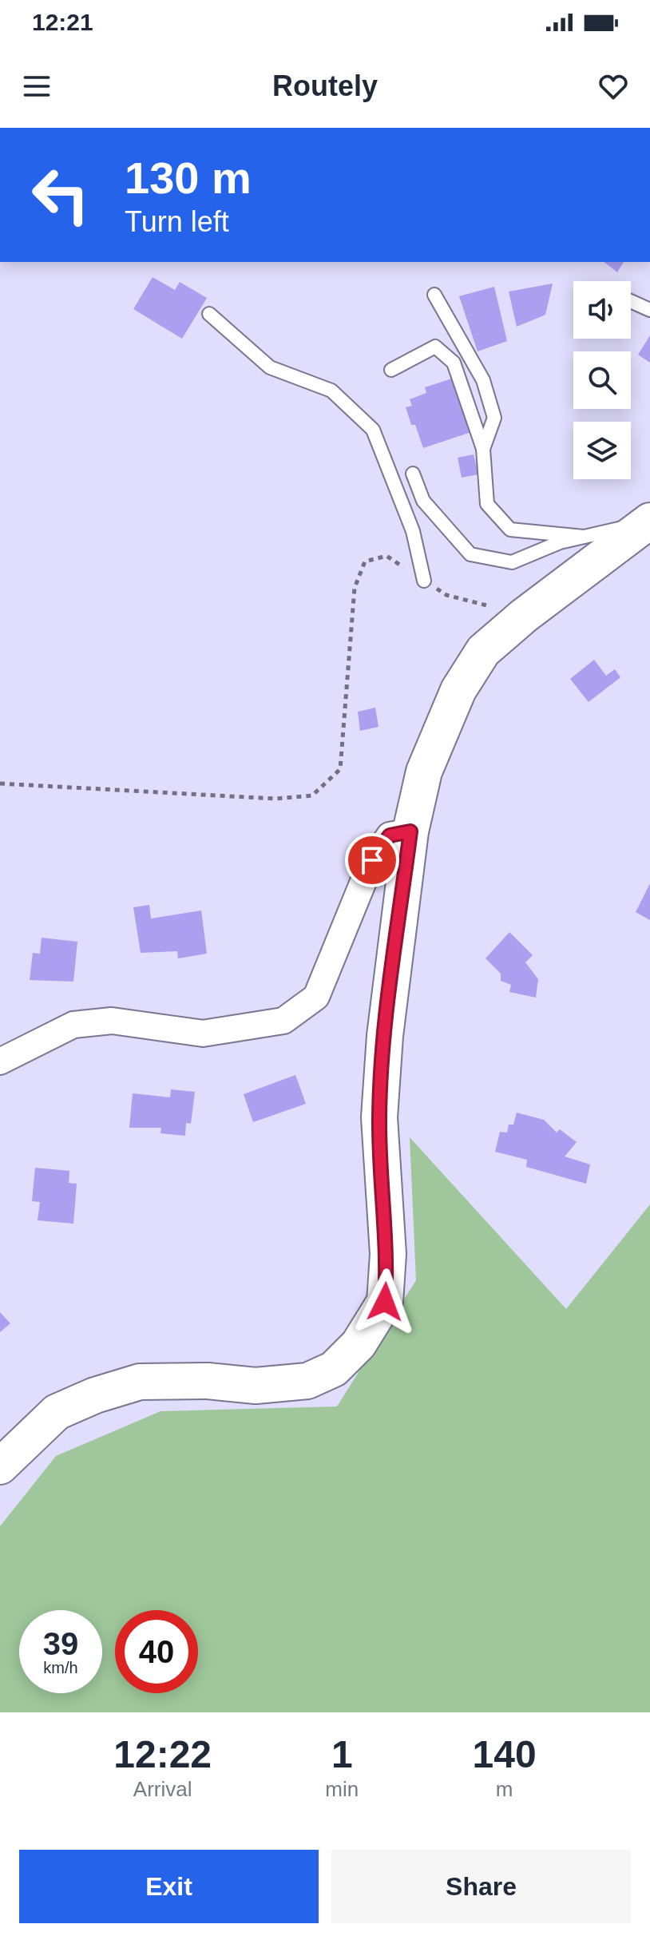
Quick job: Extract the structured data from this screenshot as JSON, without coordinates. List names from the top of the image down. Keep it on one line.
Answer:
{"page":{"status":"12:21","header":"Routely","turn":["130 m","Turn left"],"speed":"39 km/h","limit":"40","eta":["12:22","Arrival","1","min","140","m"],"buttons":["Exit","Share"]}}
